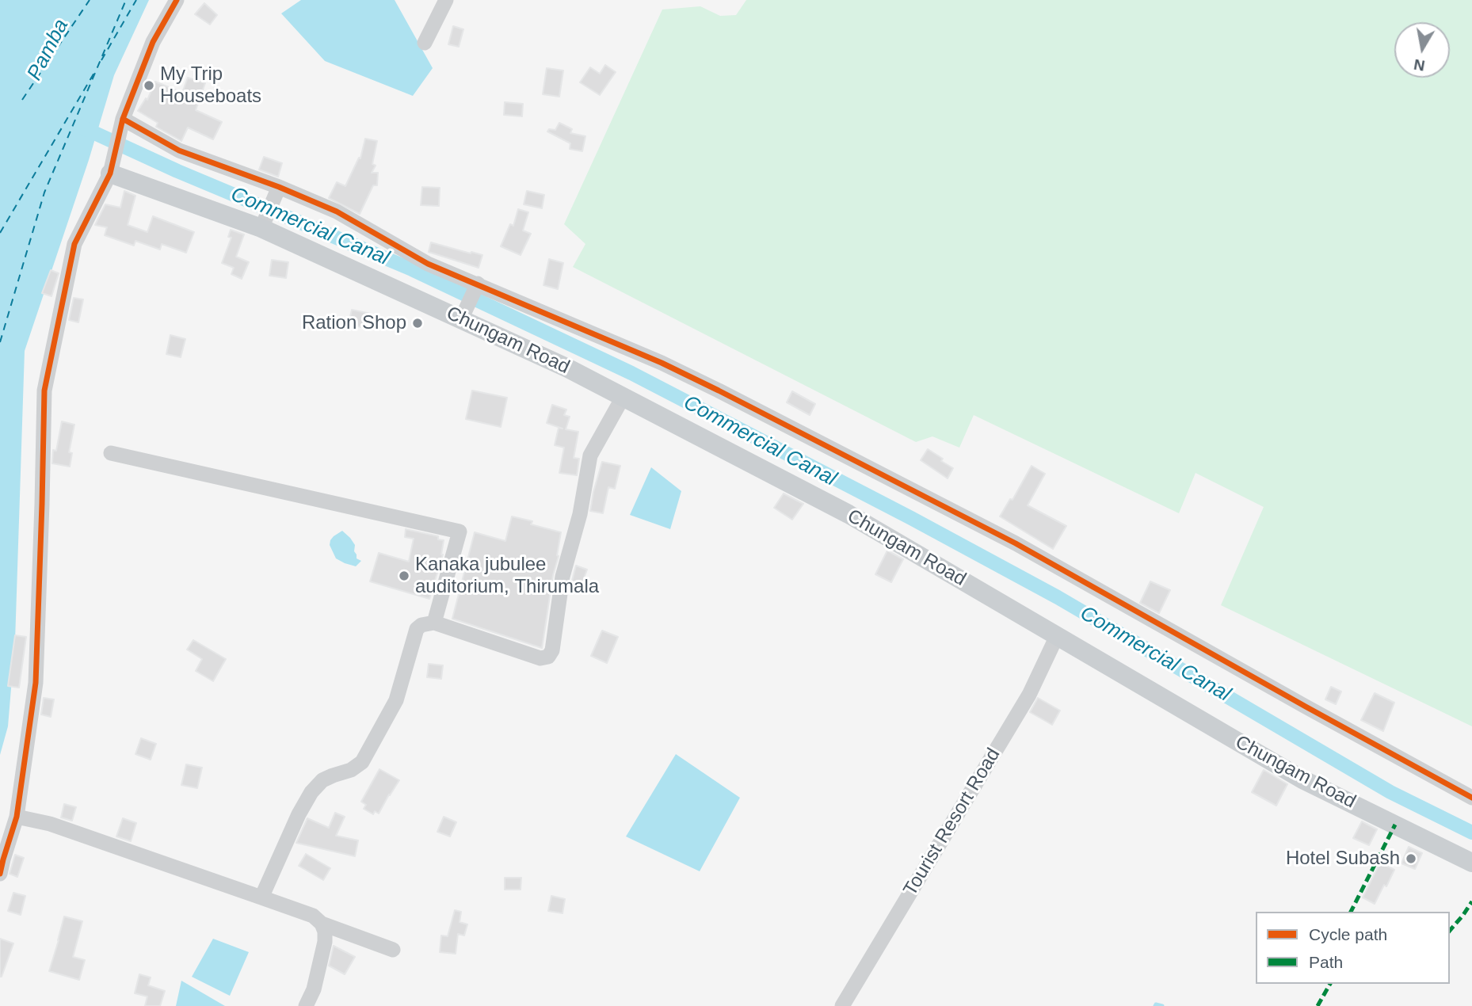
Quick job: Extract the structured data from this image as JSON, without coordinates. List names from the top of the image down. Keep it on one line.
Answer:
{"streets":{"main road":["Chungam Road"],"street":["Tourist Resort Road"]},"crossings":[["Chungam Road","Tourist Resort Road"]],"water":["Pamba","Commercial Canal"],"places":["My Trip Houseboats","Ration Shop","Kanaka jubulee auditorium, Thirumala","Hotel Subash"],"legend":["Cycle path","Path"],"north":"bottom"}
